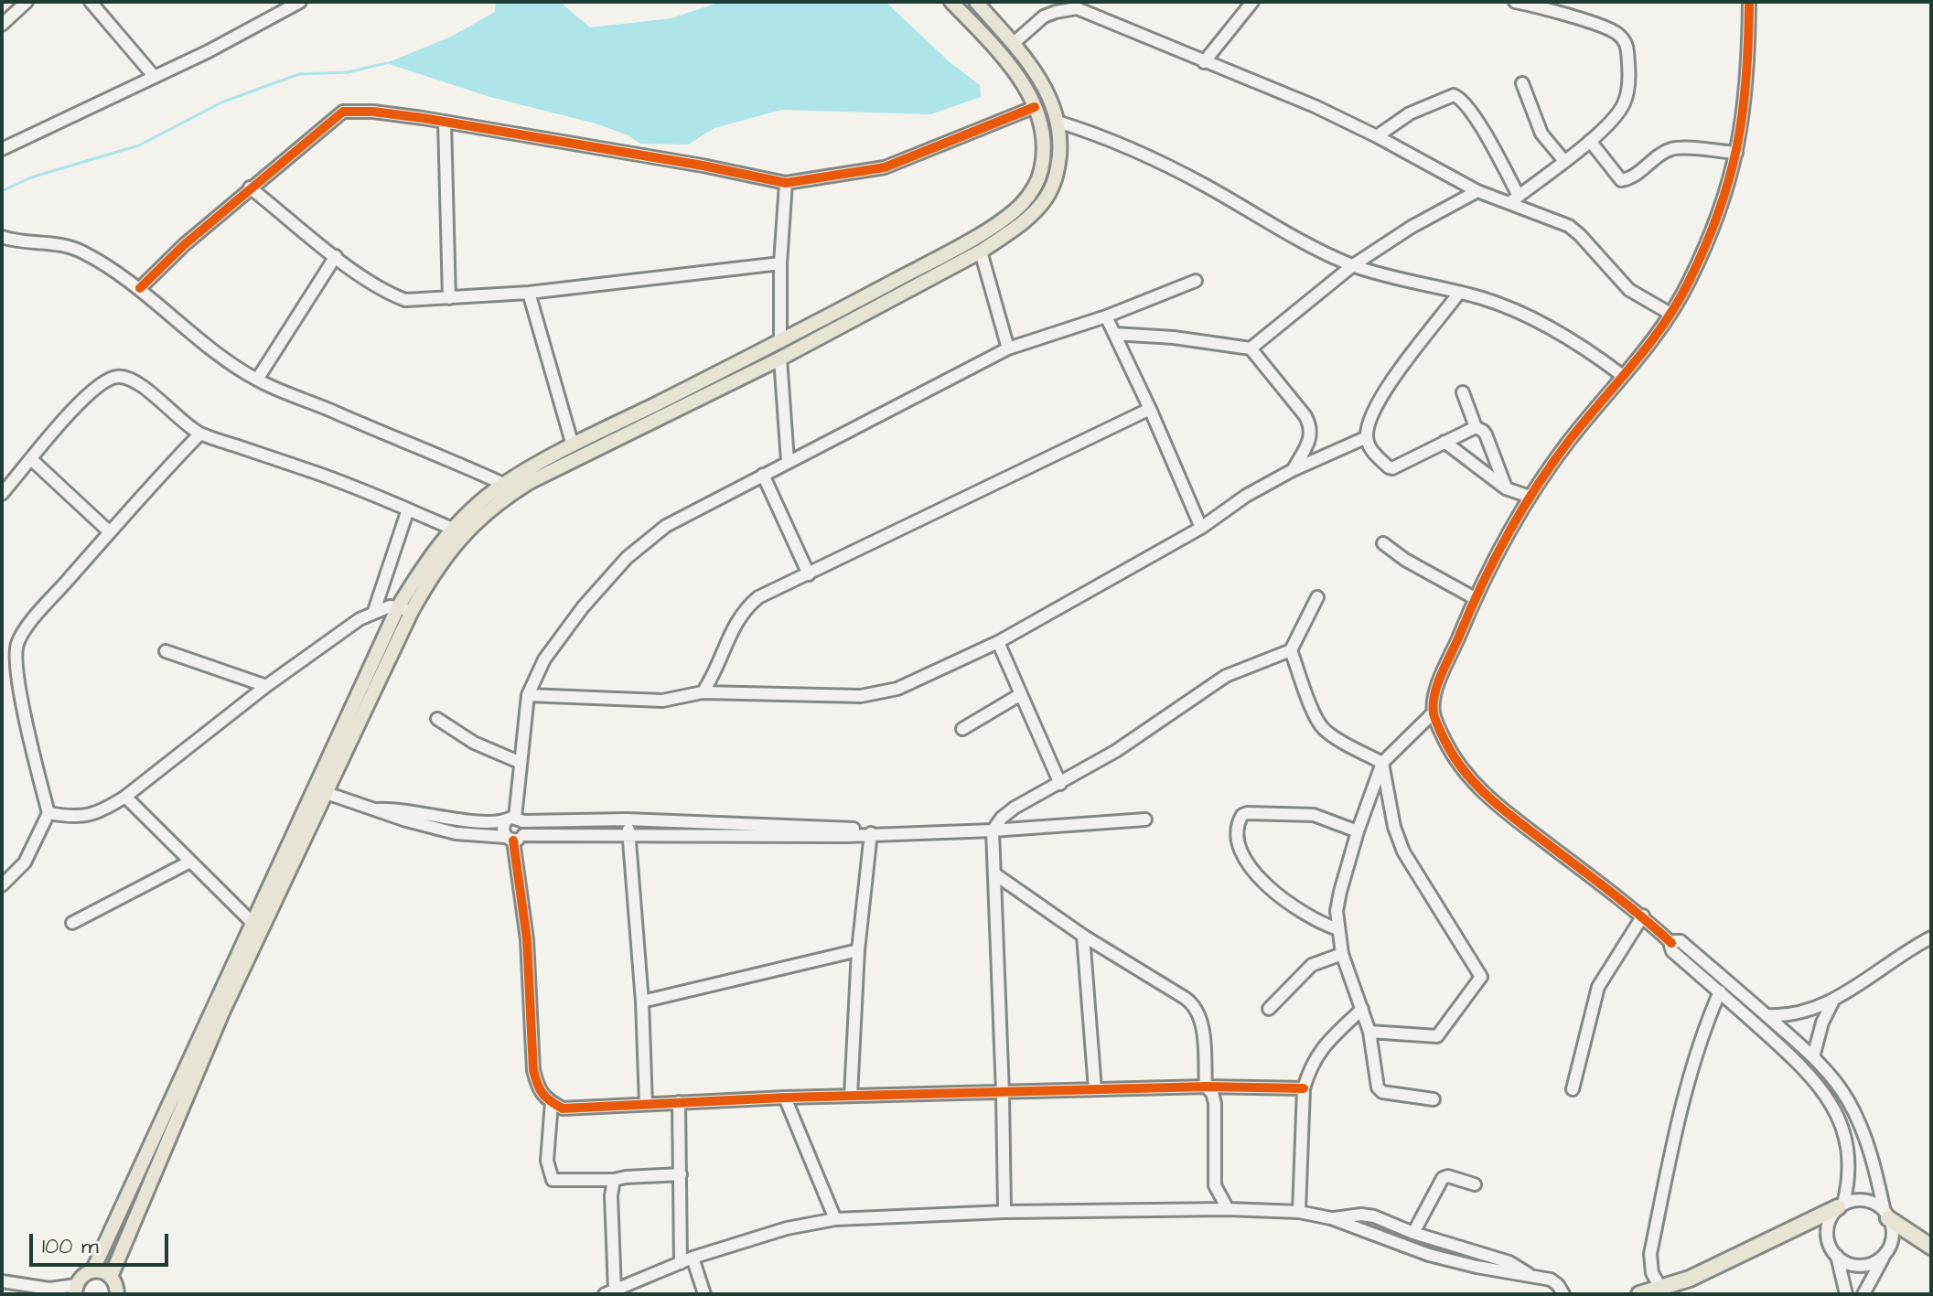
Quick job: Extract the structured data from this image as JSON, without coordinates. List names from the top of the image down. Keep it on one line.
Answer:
{"scale_bar":"100 m"}
